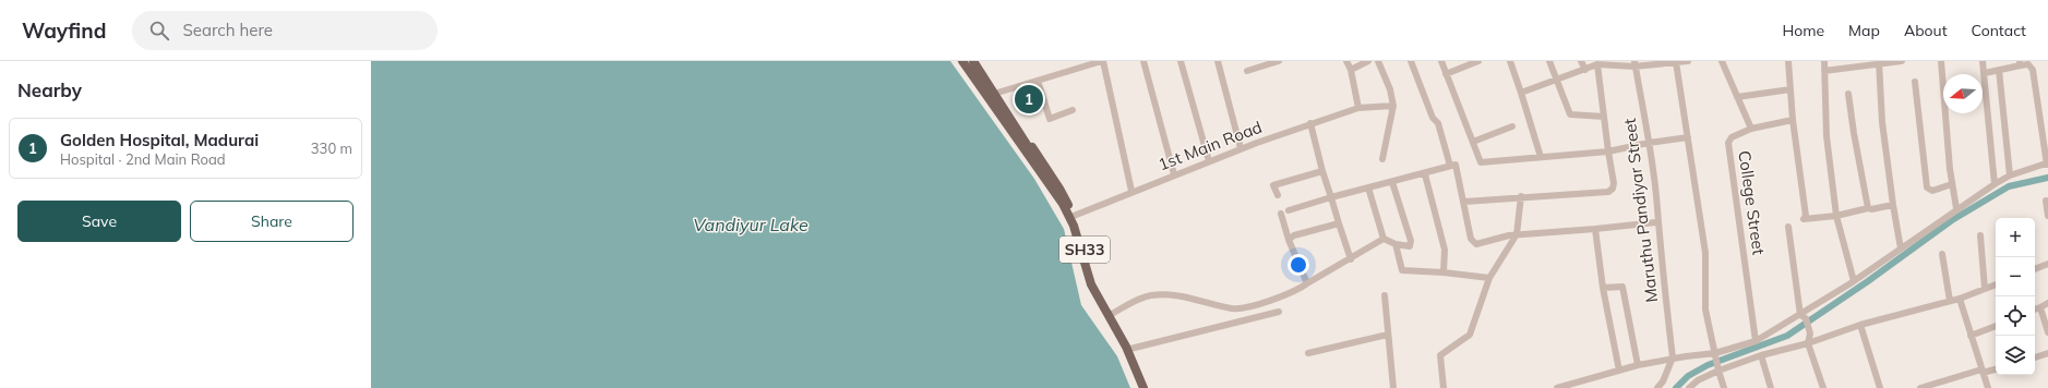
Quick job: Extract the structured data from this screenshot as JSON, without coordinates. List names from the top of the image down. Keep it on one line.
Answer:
{"streets":{"main road":["SH33"],"street":["1st Main Road","College Street","Maruthu Pandiyar Street"]},"crossings":[["1st Main Road","SH33"]],"water":["Vandiyur Lake"],"north":"left","page":{"header":"Wayfind","search":"Search here","nav":["Home","Map","About","Contact"],"heading":"Nearby","pins":"1","list":[{"mark":"1","name":"Golden Hospital, Madurai","note":"Hospital · 2nd Main Road","value":"330 m"}],"buttons":["Save","Share"],"map_buttons":["+","−"]}}
